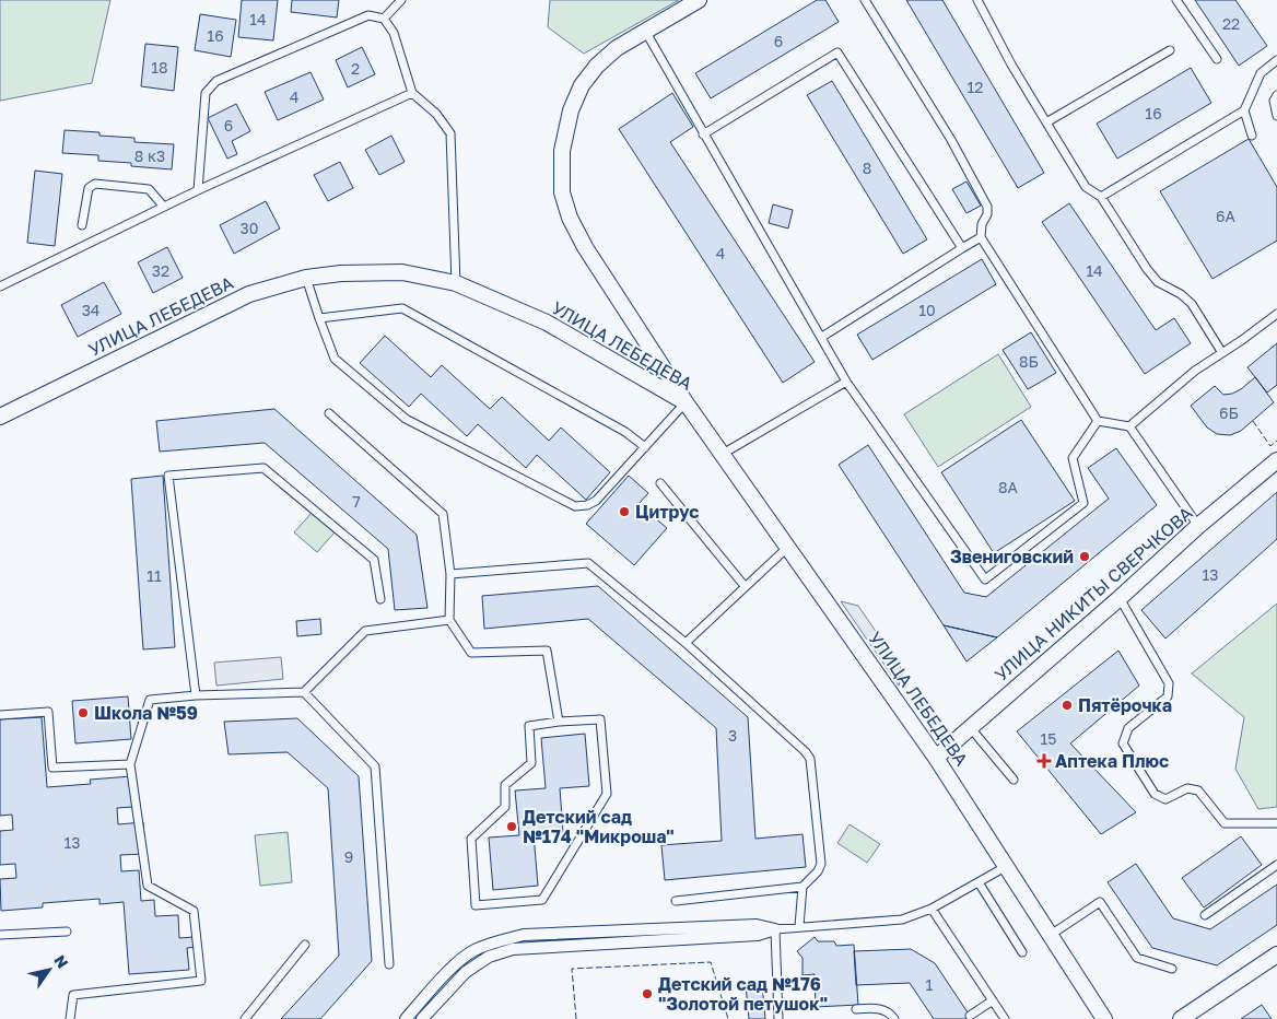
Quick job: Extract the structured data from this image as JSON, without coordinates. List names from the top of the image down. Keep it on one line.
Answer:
{"streets":{"street":["УЛИЦА ЛЕБЕДЕВА","УЛИЦА НИКИТЫ СВЕРЧКОВА"]},"crossings":[["УЛИЦА ЛЕБЕДЕВА","УЛИЦА НИКИТЫ СВЕРЧКОВА"]],"places":{"other":["Цитрус","Звениговский","Пятёрочка","Школа №59","Детский сад №174 \"Микроша\"","Детский сад №176 \"Золотой петушок\""],"health":["Аптека Плюс"]},"house_numbers":["14","22","16","6","18","2","12","4","16","6","8 к3","8","6А","30","4","32","14","34","10","8Б","6Б","8А","7","13","11","3","15","13","9","1"],"north":"top right"}
